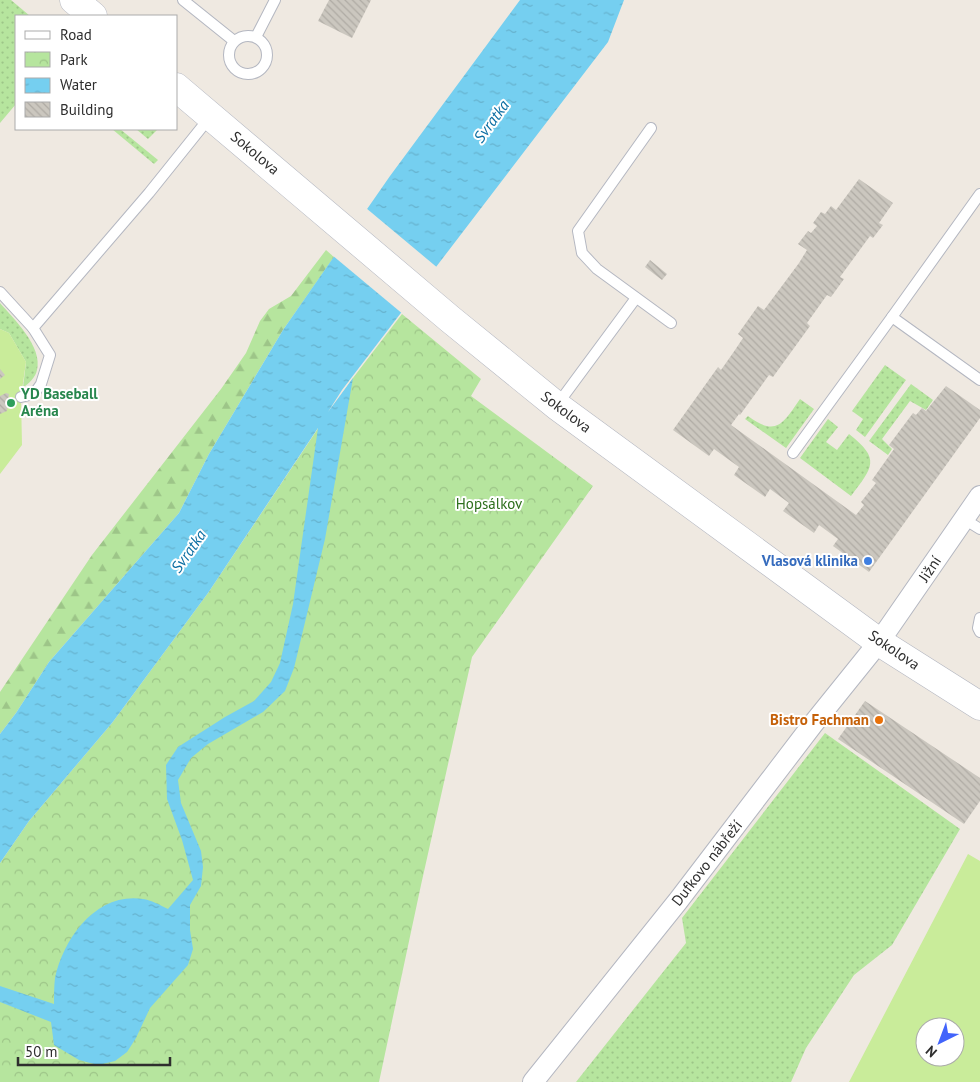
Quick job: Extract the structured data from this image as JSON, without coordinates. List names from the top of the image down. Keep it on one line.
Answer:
{"streets":{"street":["Sokolova","Jižní","Dufkovo nábřeží"]},"crossings":[["Sokolova","Jižní"],["Sokolova","Dufkovo nábřeží"],["Jižní","Dufkovo nábřeží"]],"water":["Svratka"],"parks":["Hopsálkov"],"places":["YD Baseball Aréna","Vlasová klinika","Bistro Fachman"],"legend":["Road","Park","Water","Building"],"scale_bar":"50 m","north":"bottom left"}
